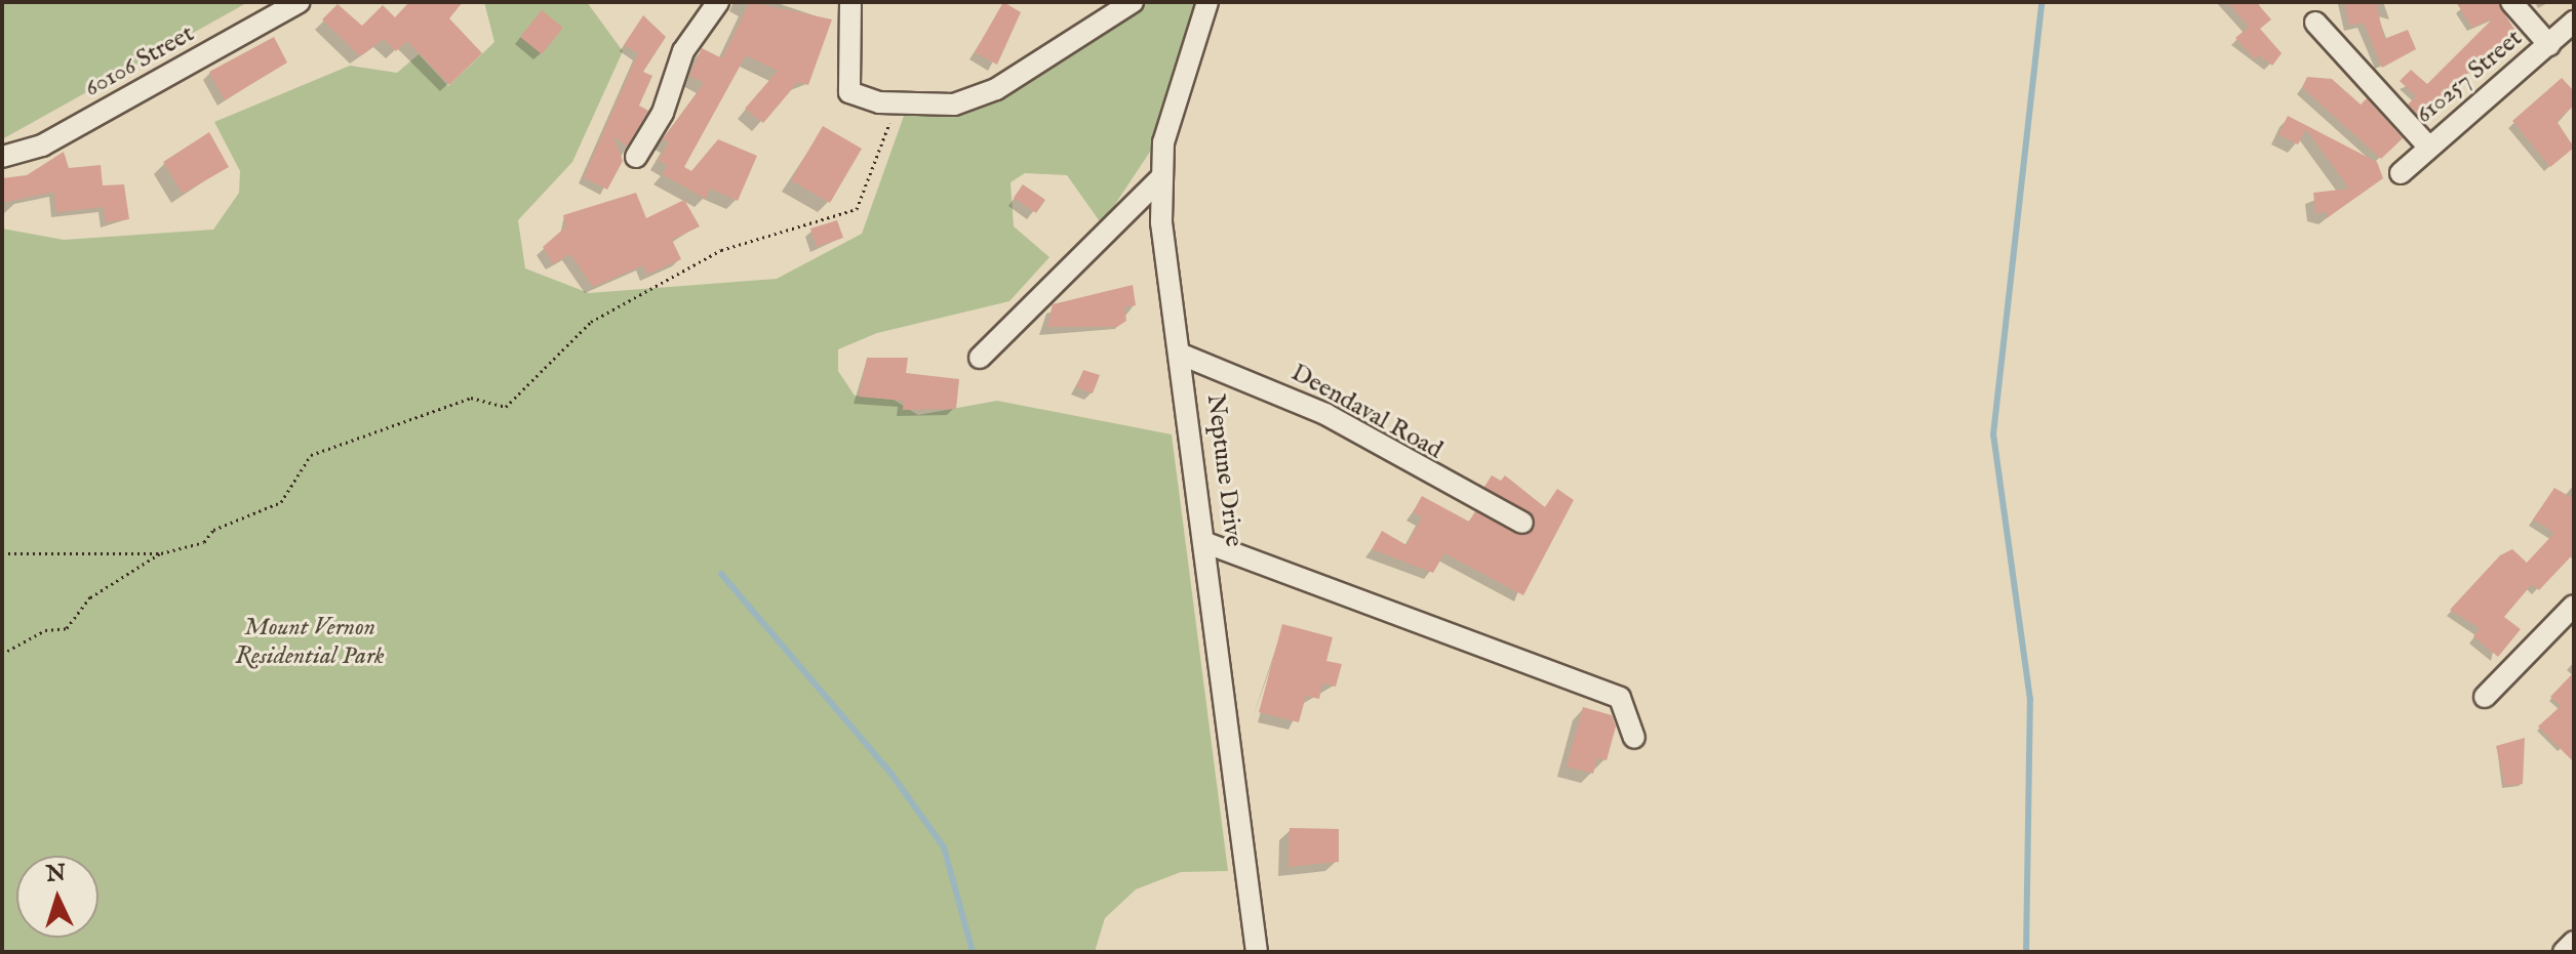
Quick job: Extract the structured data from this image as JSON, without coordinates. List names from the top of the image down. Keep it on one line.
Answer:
{"streets":{"street":["60106 Street","610257 Street","Deendaval Road","Neptune Drive"]},"crossings":[["Deendaval Road","Neptune Drive"]],"parks":["Mount Vernon Residential Park"],"north":"top"}
